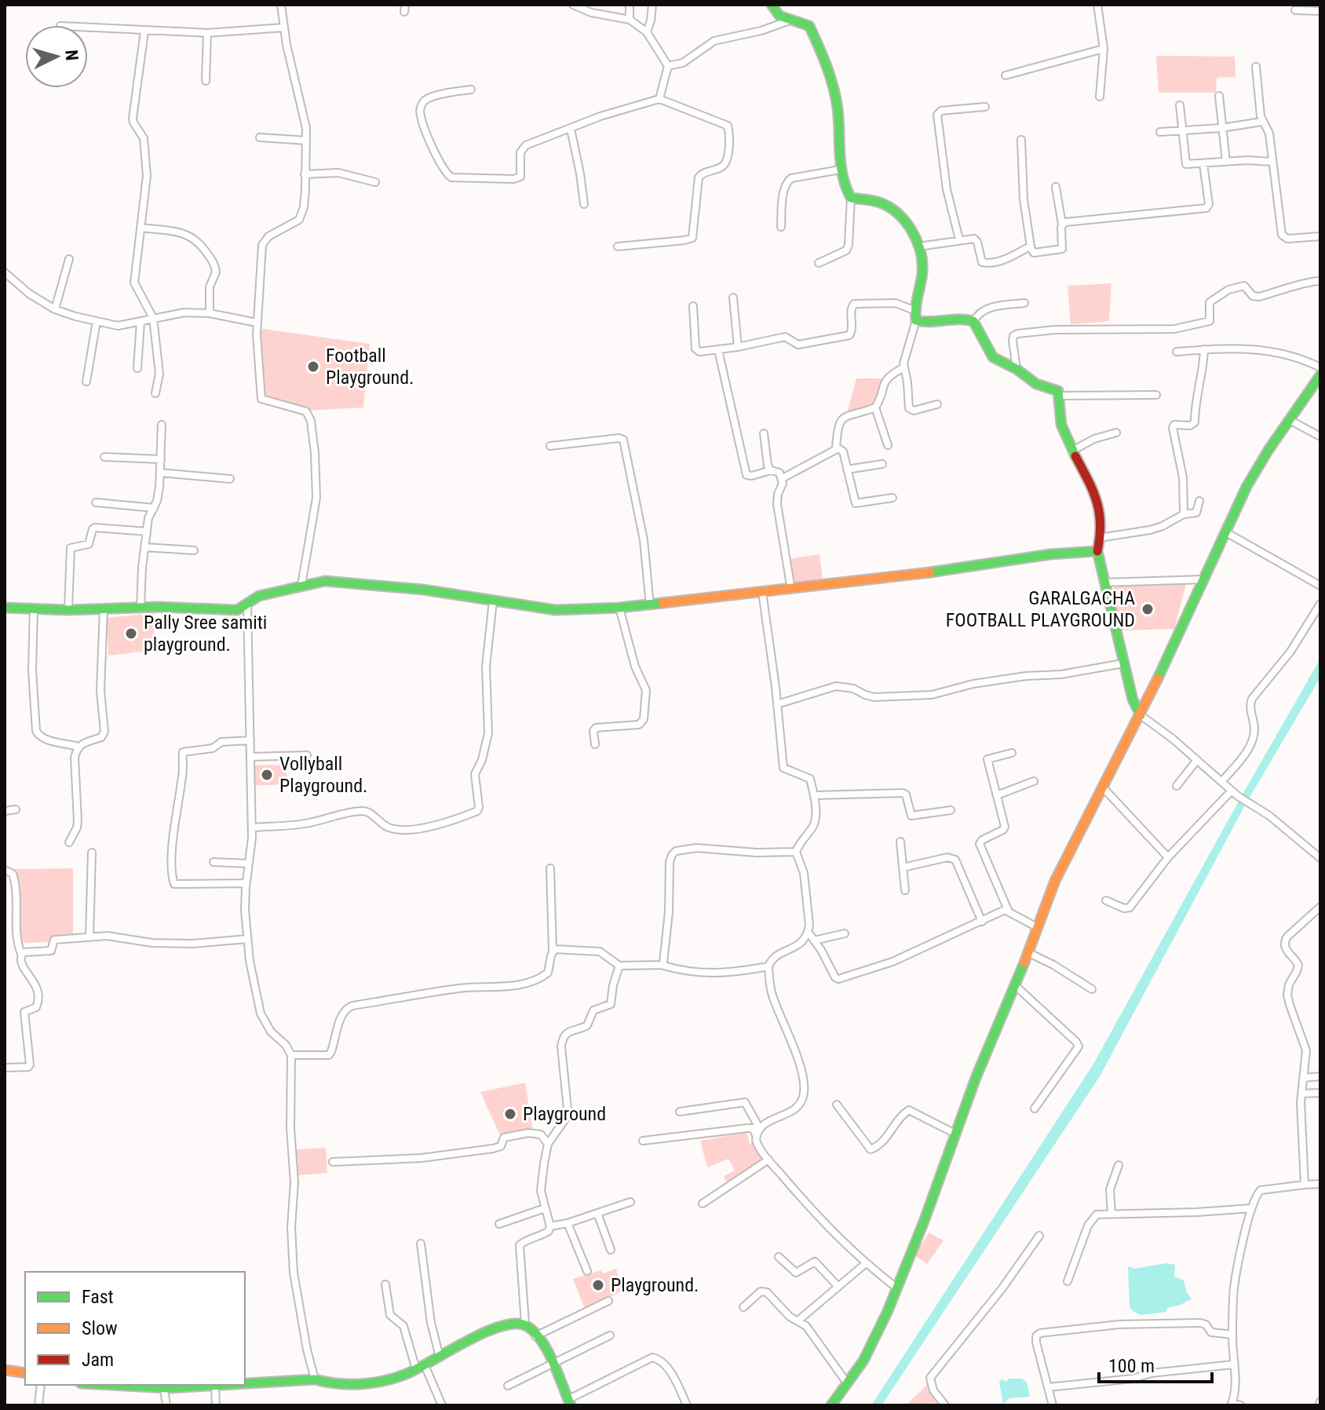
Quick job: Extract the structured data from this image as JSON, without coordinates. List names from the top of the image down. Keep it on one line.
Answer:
{"places":["Football Playground.","GARALGACHA FOOTBALL PLAYGROUND","Pally Sree samiti playground.","Vollyball Playground.","Playground","Playground."],"legend":["Fast","Slow","Jam"],"scale_bar":"100 m","north":"right"}
